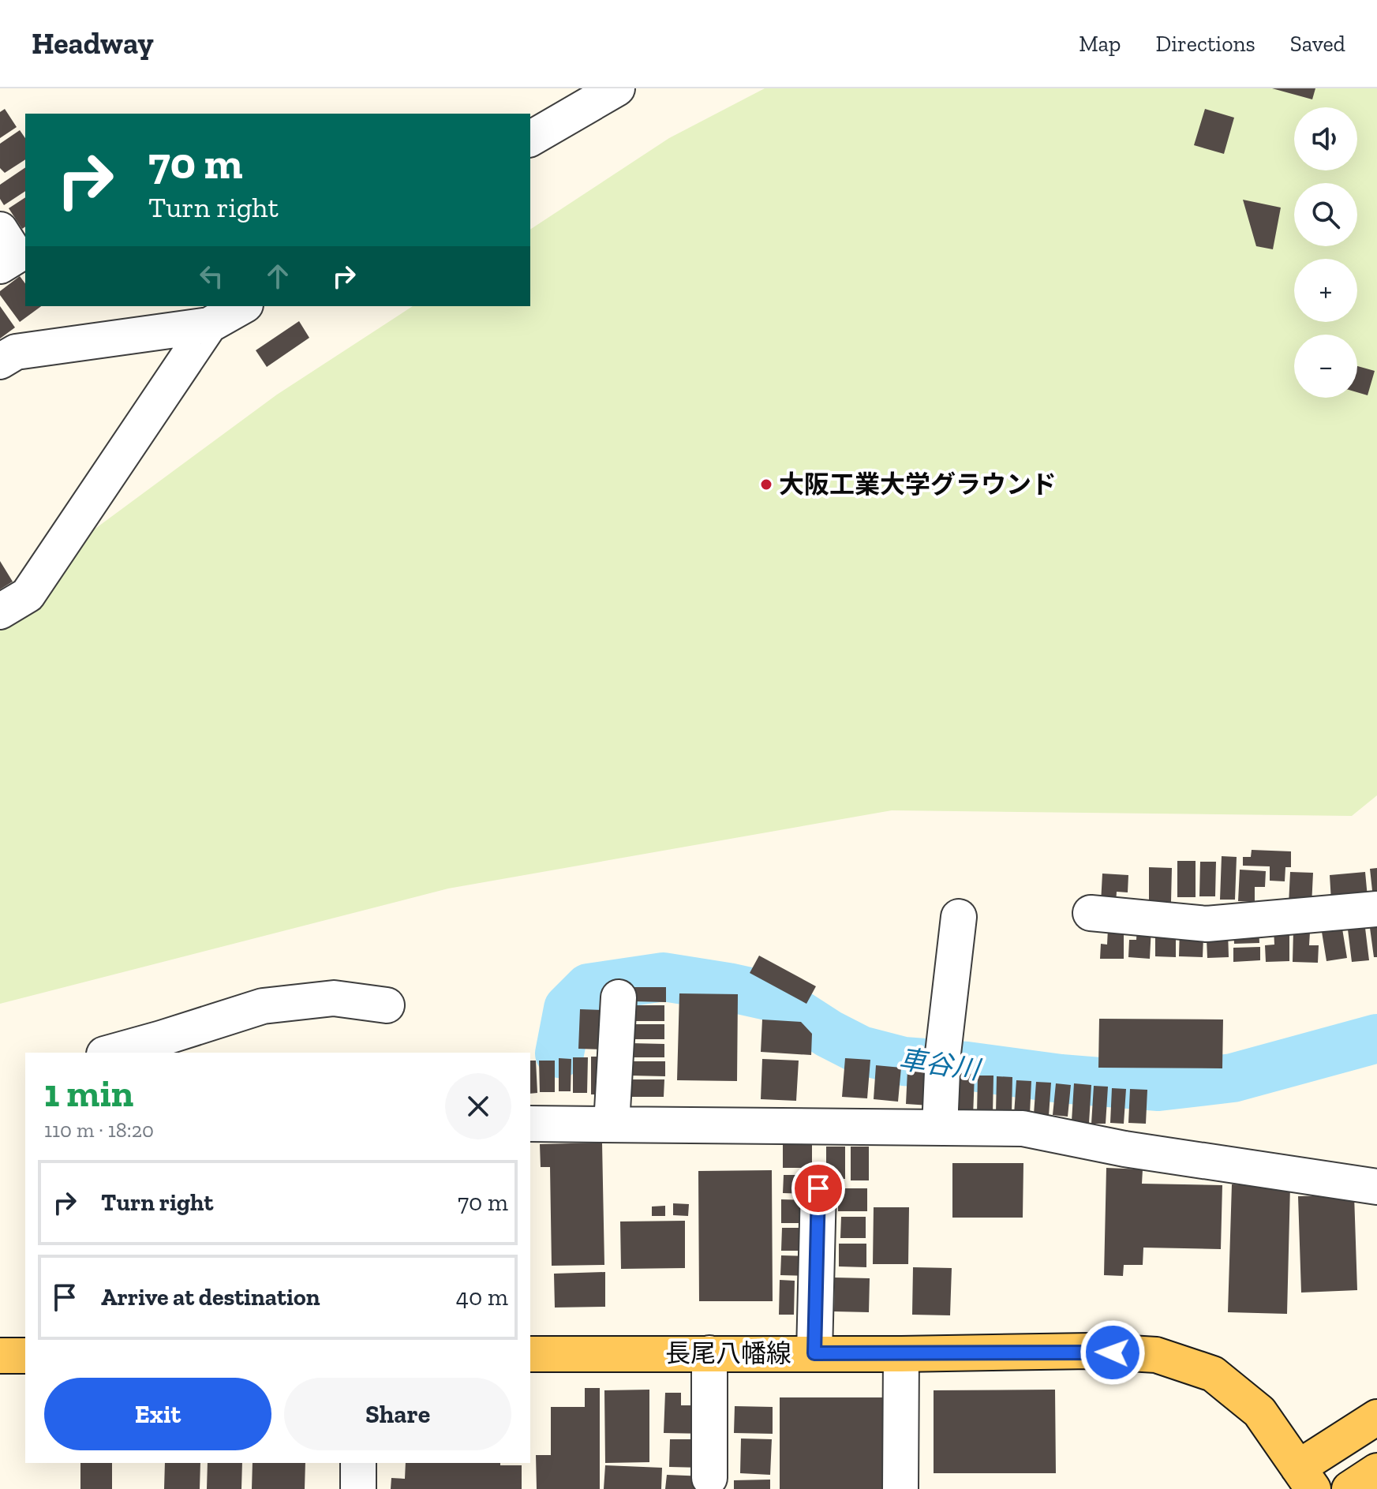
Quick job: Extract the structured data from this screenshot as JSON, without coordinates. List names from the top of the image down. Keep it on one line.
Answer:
{"streets":{"main road":["長尾八幡線"]},"water":["車谷川"],"places":["大阪工業大学グラウンド"],"page":{"header":"Headway","nav":["Map","Directions","Saved"],"map_buttons":["+","−"],"turn":["70 m","Turn right"],"heading":["1 min","110 m · 18:20"],"list":[{"name":"Turn right","value":"70 m"},{"name":"Arrive at destination","value":"40 m"}],"buttons":["Exit","Share"]}}
